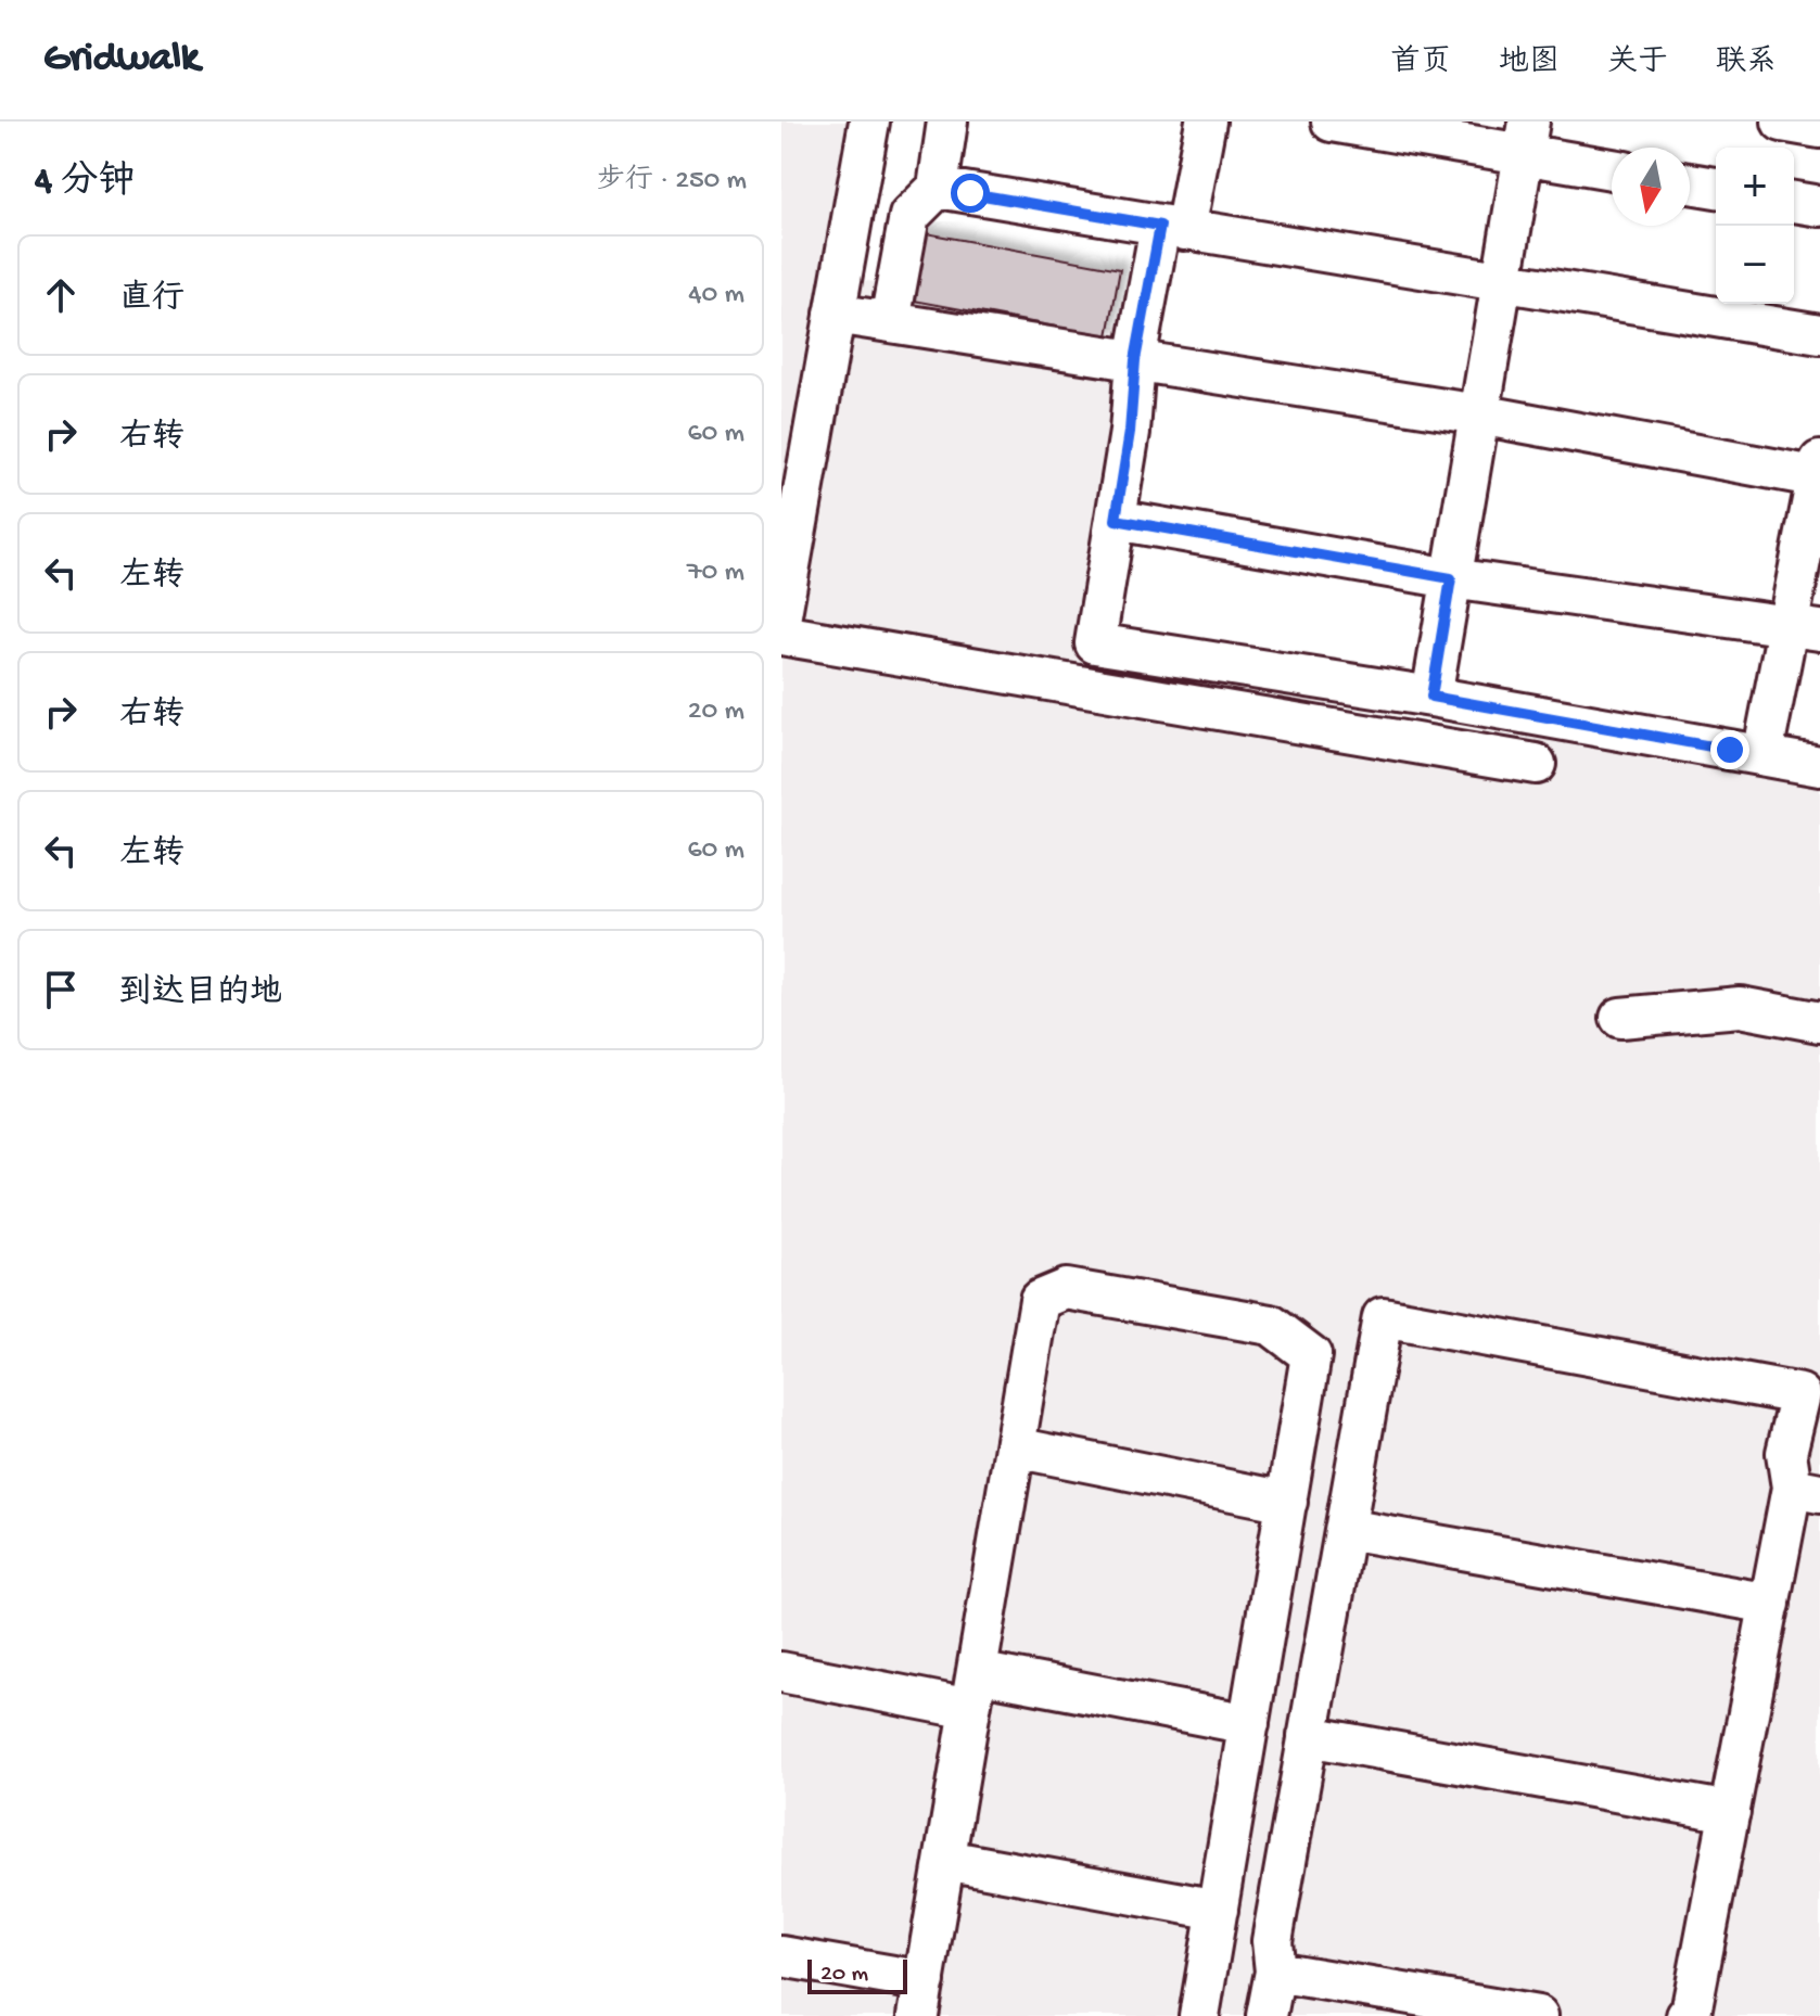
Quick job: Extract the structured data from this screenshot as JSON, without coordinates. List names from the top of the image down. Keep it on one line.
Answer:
{"scale_bar":"20 m","north":"bottom","page":{"header":"Gridwalk","nav":["首页","地图","关于","联系"],"heading":["4 分钟","步行 · 250 m"],"map_buttons":["+","−"],"list":[["直行","40 m"],["右转","60 m"],["左转","70 m"],["右转","20 m"],["左转","60 m"],"到达目的地"],"scale":"20 m"}}
